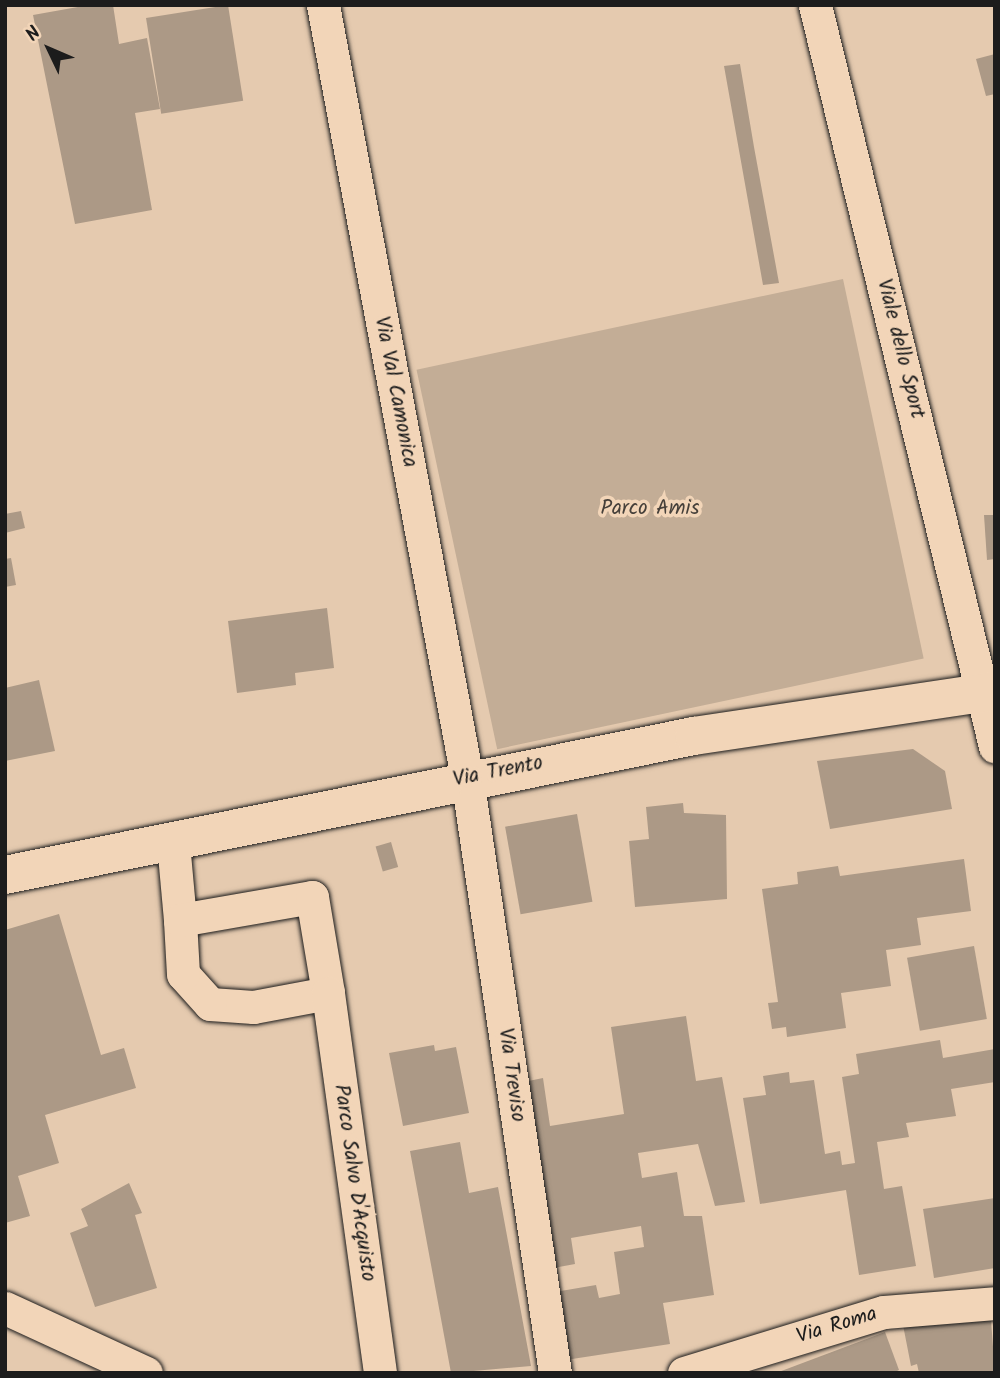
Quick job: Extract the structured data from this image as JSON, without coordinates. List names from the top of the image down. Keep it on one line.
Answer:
{"streets":{"street":["Viale dello Sport","Via Val Camonica","Via Trento","Via Treviso","Parco Salvo D'Acquisto","Via Roma"]},"crossings":[["Viale dello Sport","Via Trento"],["Via Val Camonica","Via Trento"],["Via Val Camonica","Via Treviso"],["Via Trento","Via Treviso"]],"parks":["Parco Amis"],"north":"top left"}
